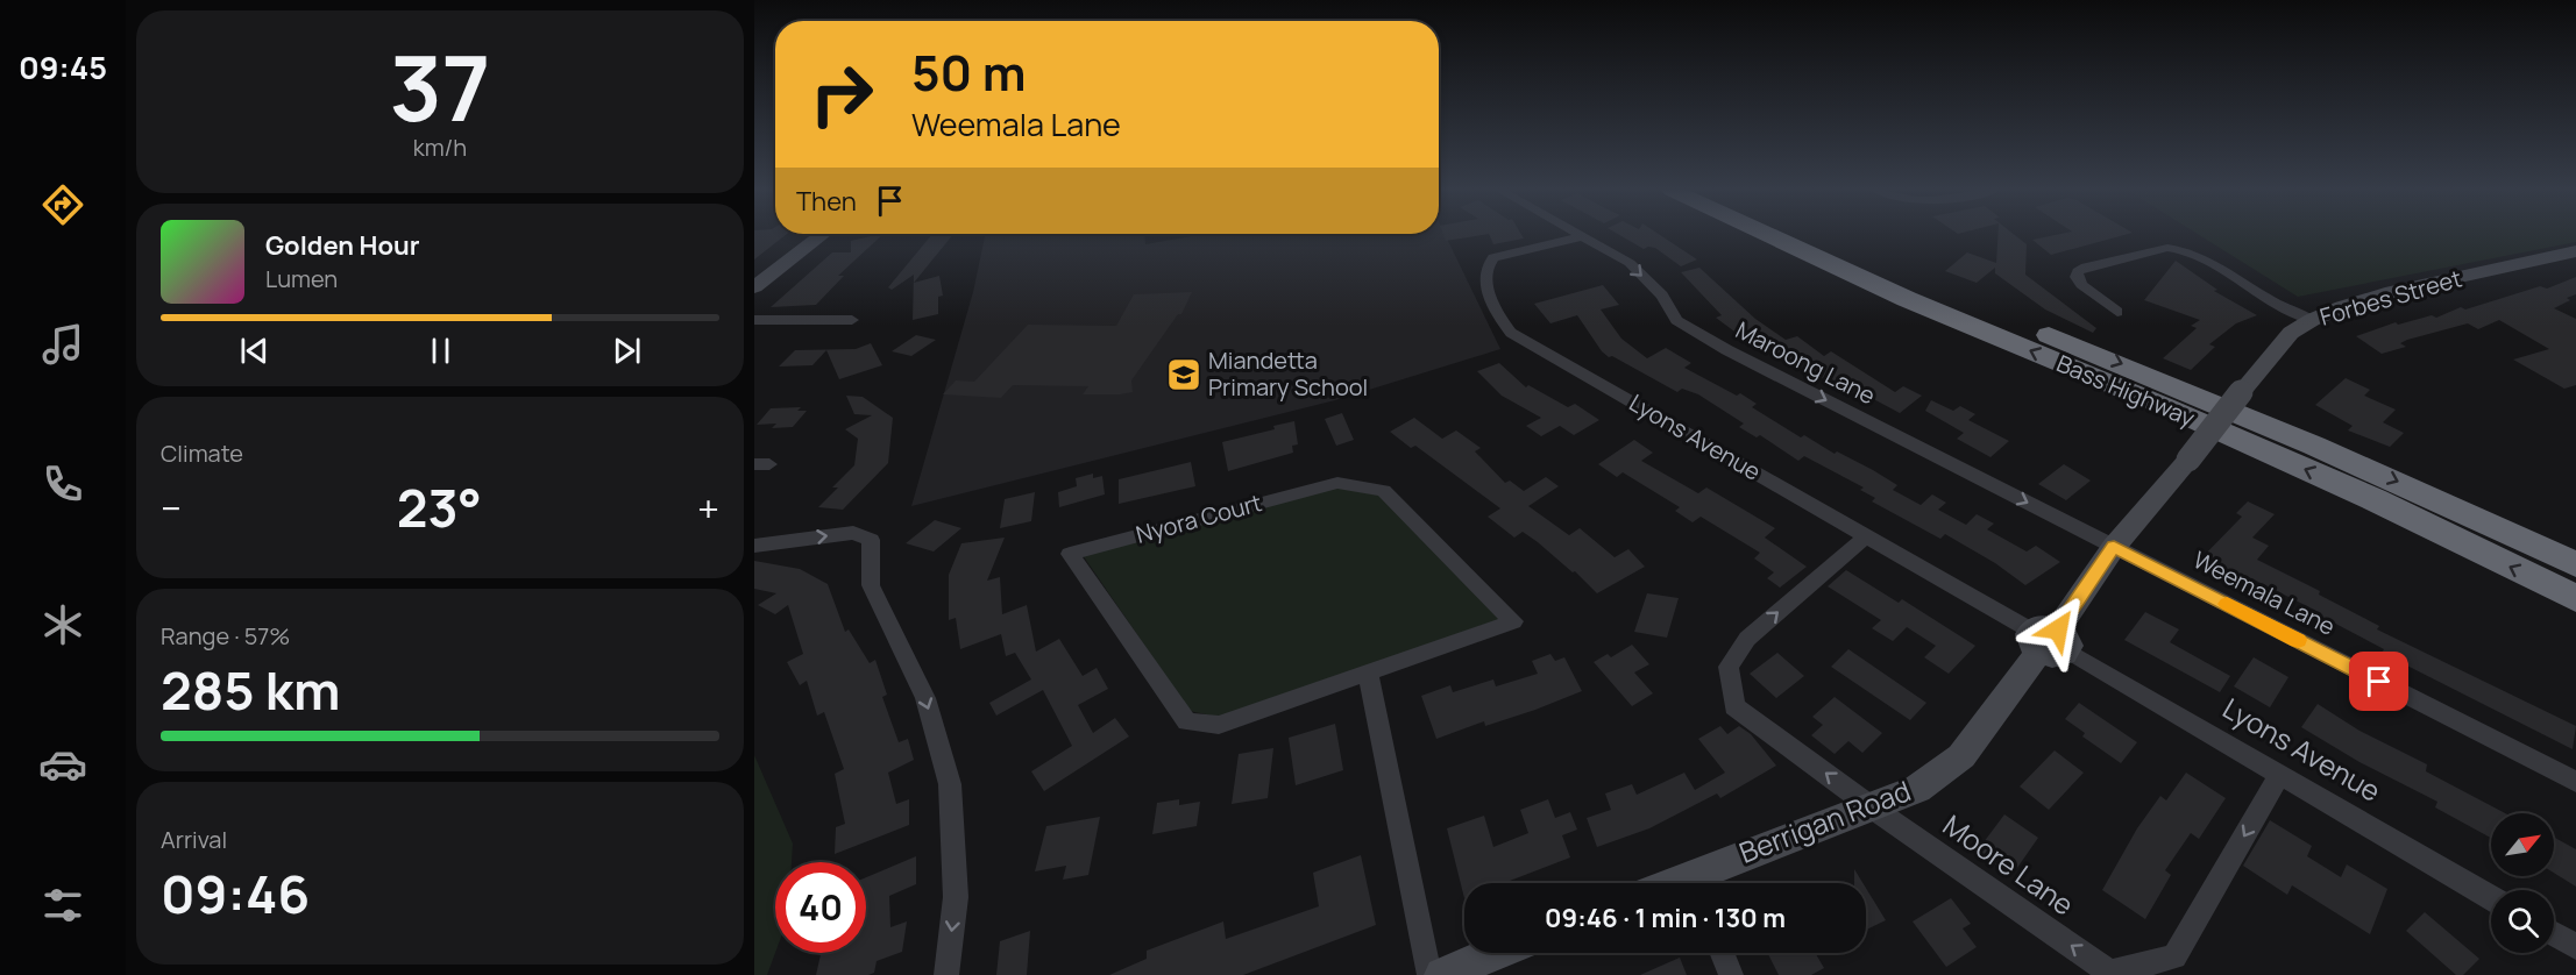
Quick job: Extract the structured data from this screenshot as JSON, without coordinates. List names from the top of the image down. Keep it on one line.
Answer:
{"streets":{"highway":["Bass Highway"],"street":["Forbes Street","Maroong Lane","Lyons Avenue","Nyora Court","Weemala Lane","Berrigan Road","Moore Lane"]},"crossings":[["Forbes Street","Maroong Lane"],["Forbes Street","Lyons Avenue"],["Forbes Street","Weemala Lane"],["Forbes Street","Berrigan Road"],["Maroong Lane","Lyons Avenue"],["Maroong Lane","Weemala Lane"],["Lyons Avenue","Berrigan Road"],["Lyons Avenue","Moore Lane"],["Berrigan Road","Moore Lane"]],"one_way":["Maroong Lane"],"places":{"school or university":["Miandetta Primary School"]},"north":"top right","page":{"tabs":"09:45","tile":[["37","km/h"],"Climate",["Range · 57%","285 km"],["Arrival","09:46"]],"turn":["50 m","Weemala Lane"],"then":"Then","song":["Golden Hour","Lumen"],"heat":["−","23°","+"],"limit":"40","trip":"09:46 · 1 min · 130 m"}}
